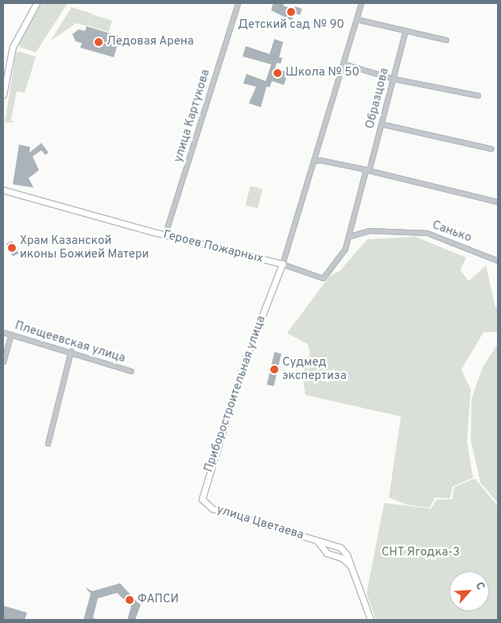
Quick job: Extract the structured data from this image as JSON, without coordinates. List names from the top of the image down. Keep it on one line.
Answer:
{"streets":{"main road":["Героев Пожарных","Приборостроительная улица","улица Цветаева"],"street":["Образцова","улица Картукова","Санько","Плещеевская улица"]},"crossings":[["улица Картукова","Героев Пожарных"],["Героев Пожарных","Приборостроительная улица"],["Приборостроительная улица","улица Цветаева"]],"parks":["СНТ Ягодка-3"],"places":["Детский сад № 90","Ледовая Арена","Школа № 50","Храм Казанской иконы Божией Матери","Судмед экспертиза","ФАПСИ"],"north":"top right"}
